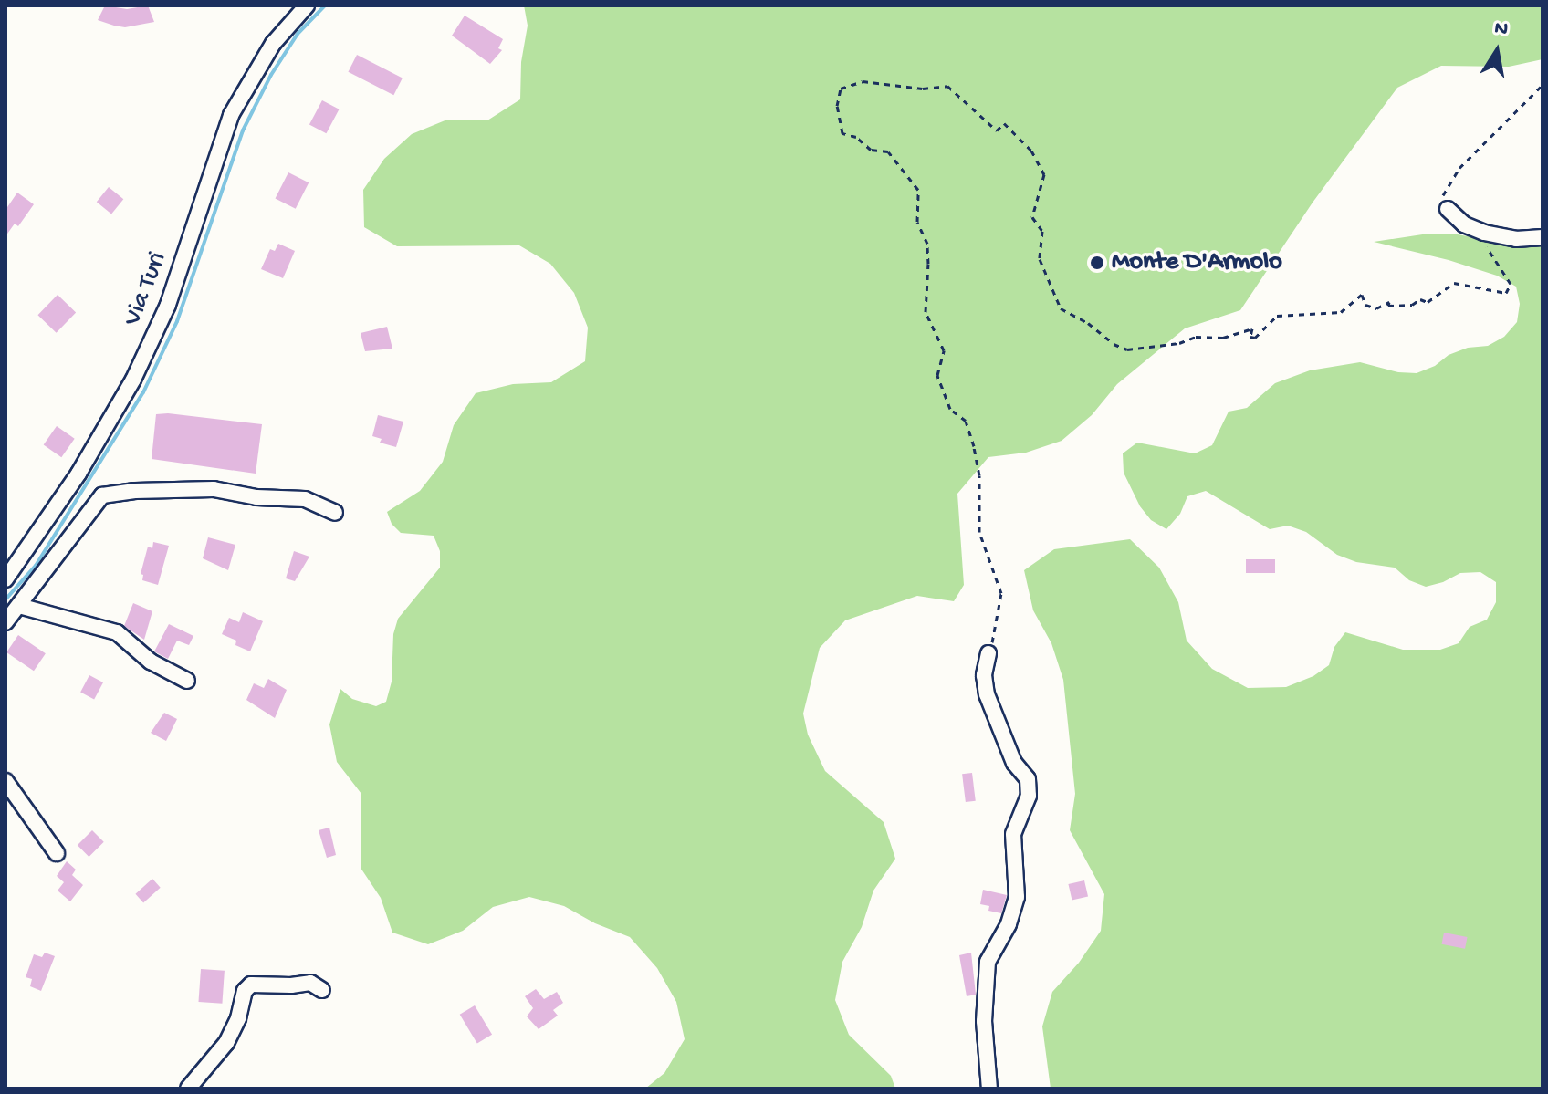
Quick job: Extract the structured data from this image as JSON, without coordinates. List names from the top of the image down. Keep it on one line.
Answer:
{"streets":{"street":["Via Turi"]},"places":["Monte D'Armolo"],"north":"top"}
